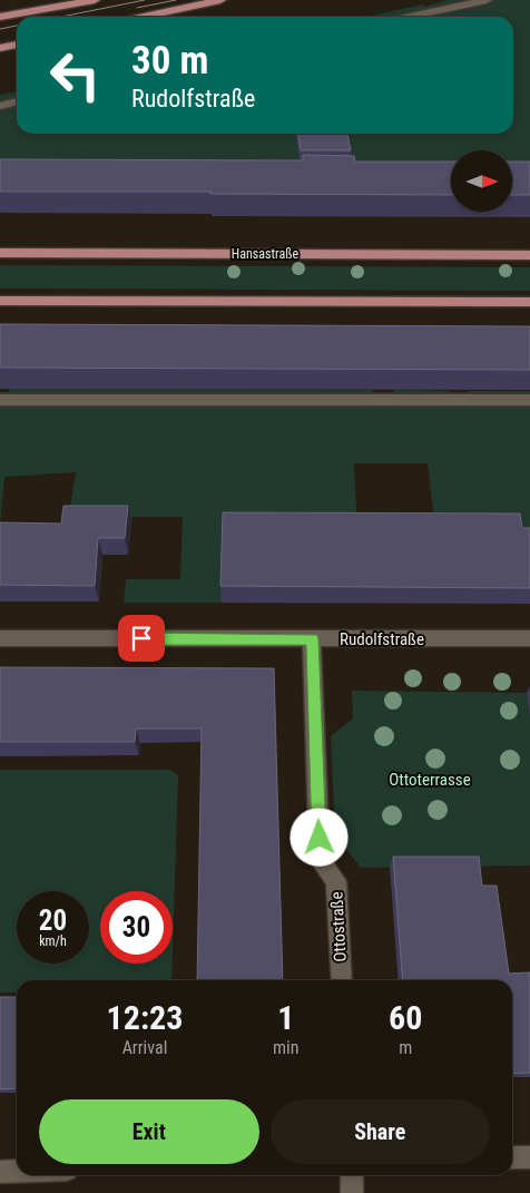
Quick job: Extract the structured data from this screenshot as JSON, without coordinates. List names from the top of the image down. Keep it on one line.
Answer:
{"streets":{"main road":["Hansastraße"],"street":["Rudolfstraße","Ottostraße"]},"crossings":[["Rudolfstraße","Ottostraße"]],"parks":["Ottoterrasse"],"north":"right","page":{"turn":["30 m","Rudolfstraße"],"speed":"20 km/h","limit":"30","eta":["12:23","Arrival","1","min","60","m"],"buttons":["Exit","Share"]}}
